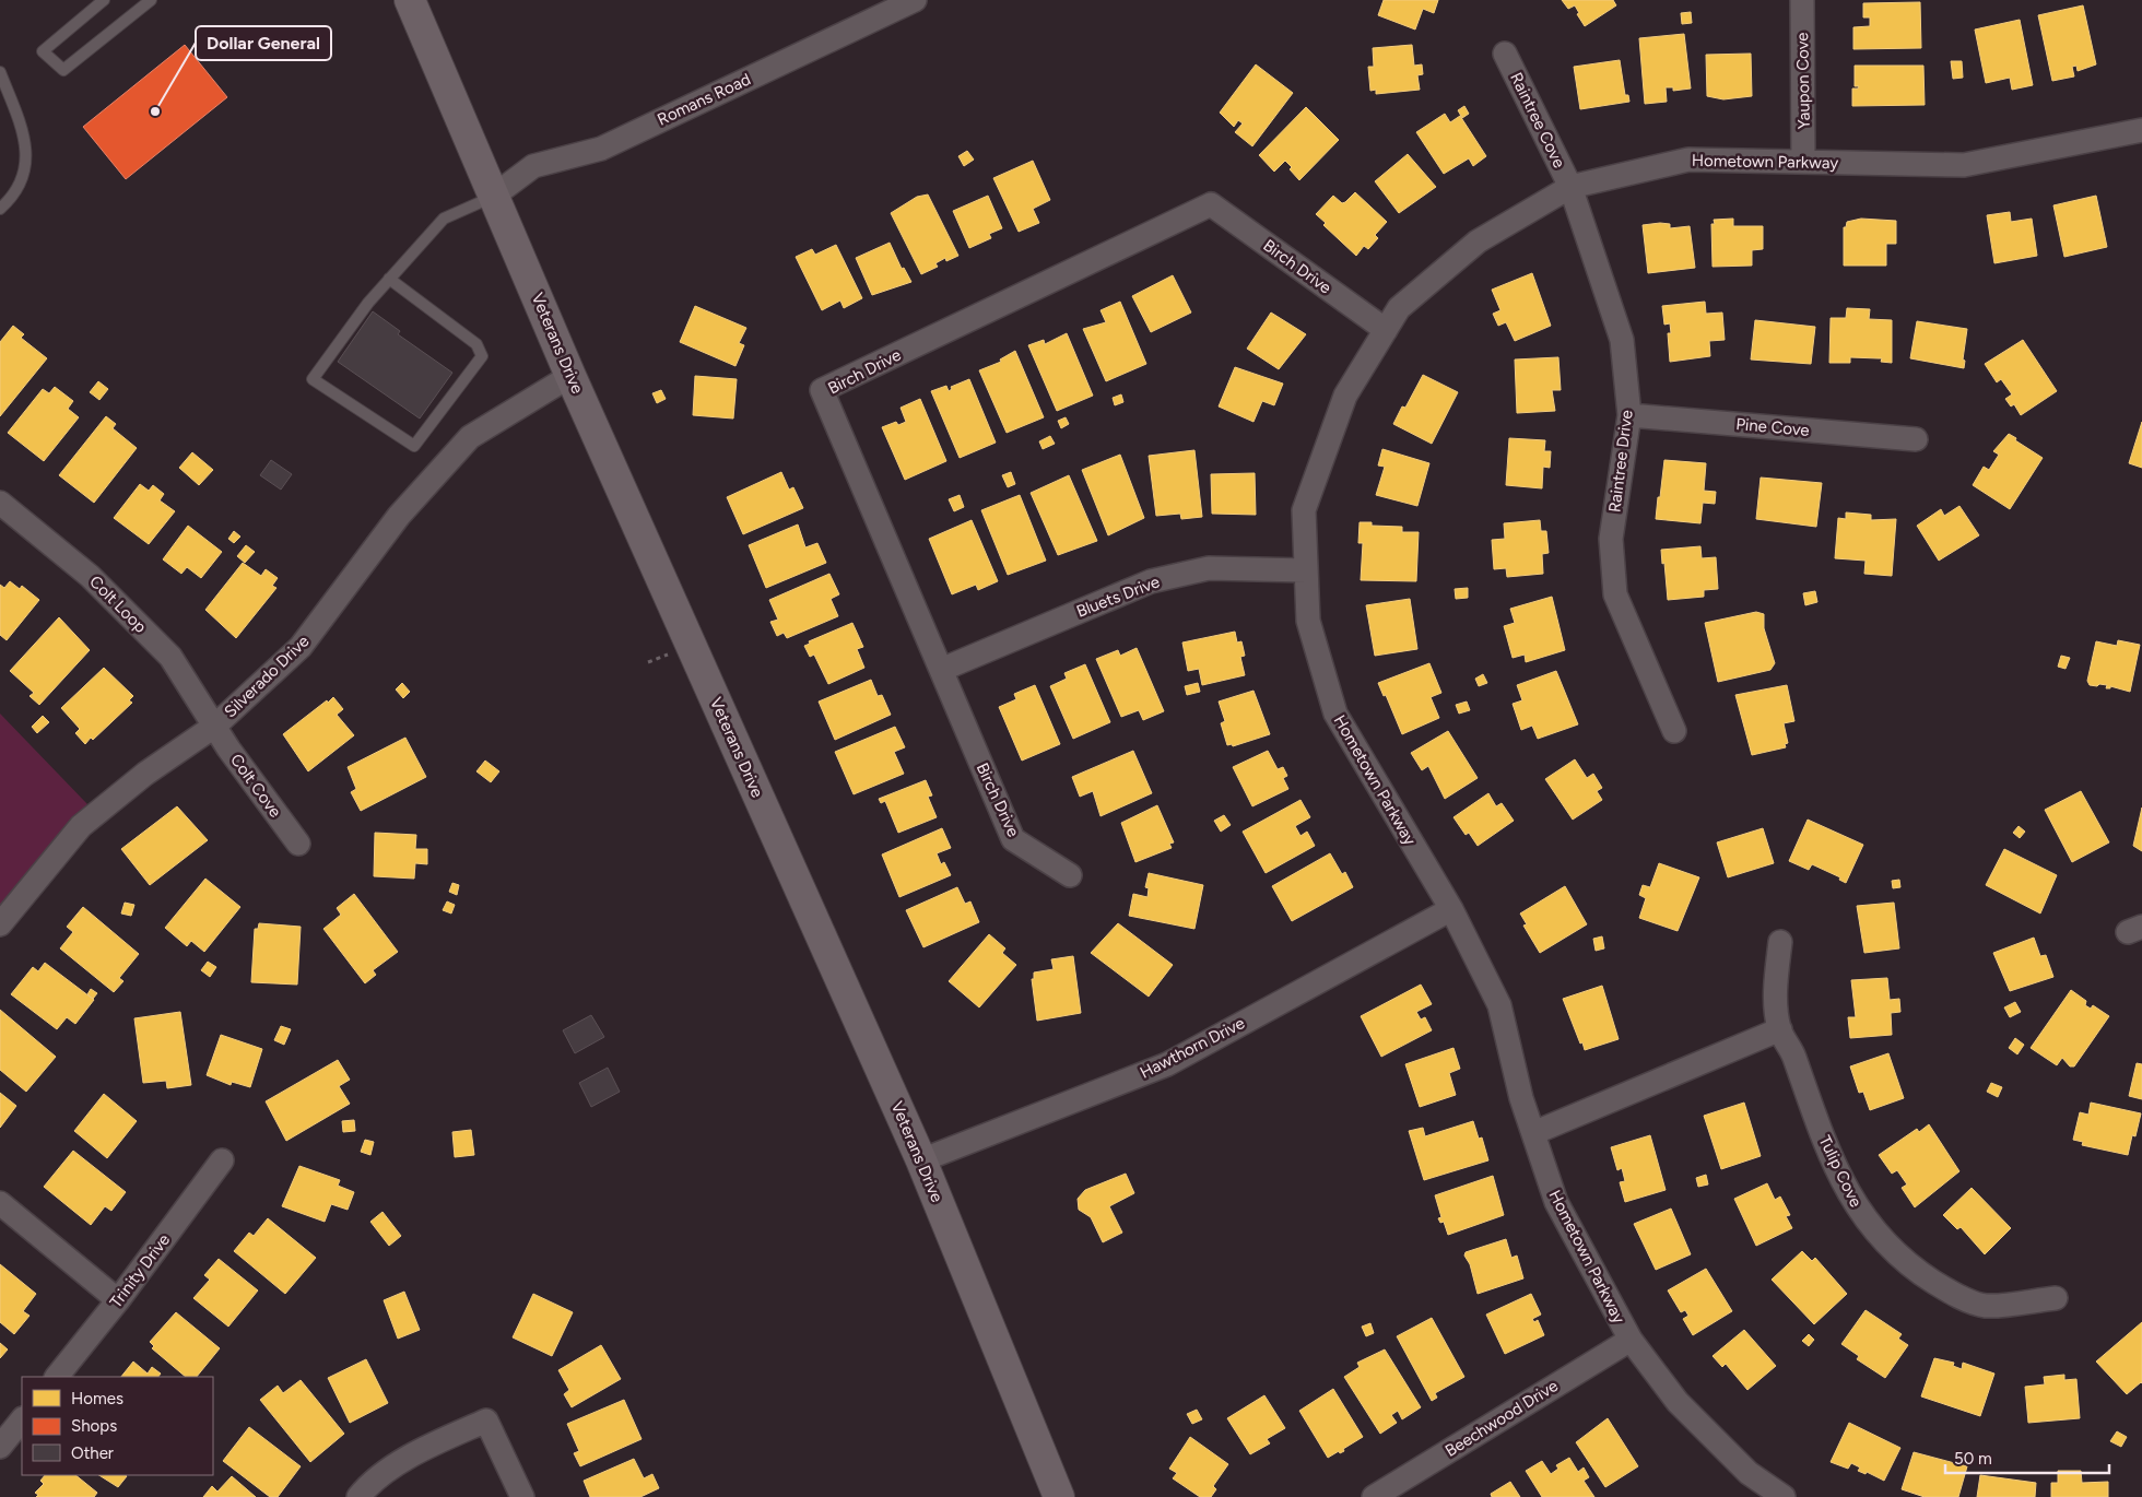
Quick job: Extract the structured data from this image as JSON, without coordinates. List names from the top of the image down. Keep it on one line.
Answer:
{"streets":{"main road":["Veterans Drive"],"street":["Yaupon Cove","Romans Road","Raintree Cove","Hometown Parkway","Birch Drive","Pine Cove","Raintree Drive","Bluets Drive","Colt Loop","Silverado Drive","Colt Cove","Hawthorn Drive","Tulip Cove","Trinity Drive","Beechwood Drive"]},"crossings":[["Yaupon Cove","Hometown Parkway"],["Romans Road","Veterans Drive"],["Raintree Cove","Hometown Parkway"],["Raintree Cove","Raintree Drive"],["Hometown Parkway","Birch Drive"],["Hometown Parkway","Raintree Drive"],["Hometown Parkway","Bluets Drive"],["Hometown Parkway","Hawthorn Drive"],["Hometown Parkway","Beechwood Drive"],["Birch Drive","Bluets Drive"],["Veterans Drive","Silverado Drive"],["Veterans Drive","Hawthorn Drive"],["Pine Cove","Raintree Drive"],["Colt Loop","Silverado Drive"],["Colt Loop","Colt Cove"],["Silverado Drive","Colt Cove"]],"places":["Dollar General"],"legend":["Homes","Shops","Other"],"scale_bar":"50 m"}
